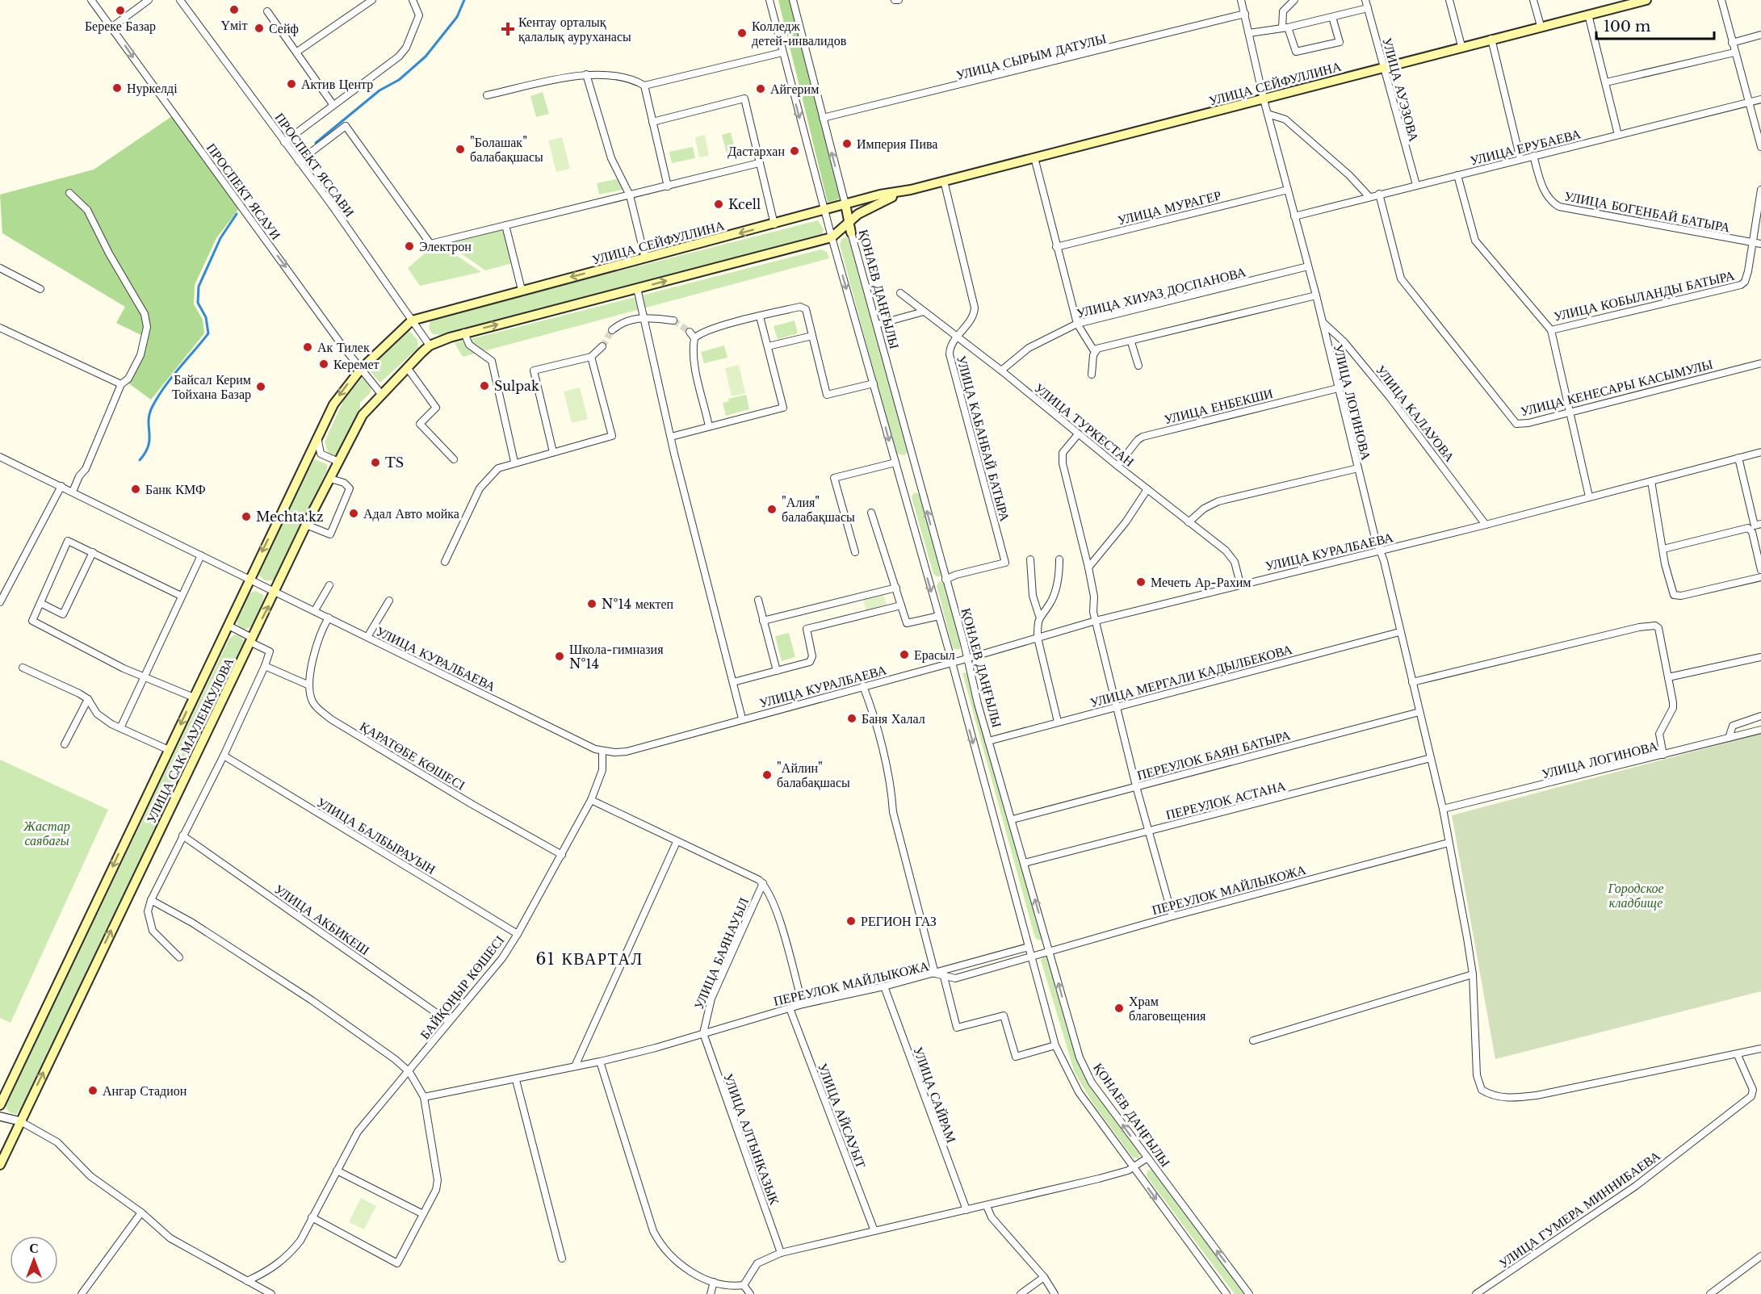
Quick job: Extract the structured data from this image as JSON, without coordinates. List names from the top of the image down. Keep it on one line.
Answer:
{"streets":{"main road":["УЛИЦА СЕЙФУЛЛИНА","ҚОНАЕВ ДАҢҒЫЛЫ","УЛИЦА САК МАУЛЕНКУЛОВА"],"street":["УЛИЦА СЫРЫМ ДАТУЛЫ","УЛИЦА АУЭЗОВА","УЛИЦА ЕРУБАЕВА","ПРОСПЕКТ ЯССАВИ","ПРОСПЕКТ ЯСАУИ","УЛИЦА МУРАГЕР","УЛИЦА БОГЕНБАЙ БАТЫРА","УЛИЦА ХИУАЗ ДОСПАНОВА","УЛИЦА КОБЫЛАНДЫ БАТЫРА","УЛИЦА КЕНЕСАРЫ КАСЫМУЛЫ","УЛИЦА ЛОГИНОВА","УЛИЦА ЕНБЕКШИ","УЛИЦА КАЛАУОВА","УЛИЦА ТУРКЕСТАН","УЛИЦА КАБАНБАЙ БАТЫРА","УЛИЦА КУРАЛБАЕВА","УЛИЦА МЕРГАЛИ КАДЫЛБЕКОВА","ПЕРЕУЛОК БАЯН БАТЫРА","ҚАРАТӨБЕ КӨШЕСІ","ПЕРЕУЛОК АСТАНА","УЛИЦА БАЛБЫРАУЫН","ПЕРЕУЛОК МАЙЛЫКОЖА","УЛИЦА АКБИКЕШ","УЛИЦА БАЯНАУЫЛ","БАЙҚОҢЫР КӨШЕСІ","УЛИЦА САЙРАМ","УЛИЦА АЙСАУЫТ","УЛИЦА АЛТЫНКАЗЫК","УЛИЦА ГУМЕРА МИННИБАЕВА"]},"crossings":[["УЛИЦА СЫРЫМ ДАТУЛЫ","ҚОНАЕВ ДАҢҒЫЛЫ"],["УЛИЦА СЫРЫМ ДАТУЛЫ","УЛИЦА ЛОГИНОВА"],["УЛИЦА СЕЙФУЛЛИНА","УЛИЦА АУЭЗОВА"],["УЛИЦА СЕЙФУЛЛИНА","ПРОСПЕКТ ЯССАВИ"],["УЛИЦА СЕЙФУЛЛИНА","ҚОНАЕВ ДАҢҒЫЛЫ"],["УЛИЦА СЕЙФУЛЛИНА","УЛИЦА ЛОГИНОВА"],["УЛИЦА СЕЙФУЛЛИНА","УЛИЦА КАБАНБАЙ БАТЫРА"],["УЛИЦА СЕЙФУЛЛИНА","УЛИЦА САК МАУЛЕНКУЛОВА"],["УЛИЦА АУЭЗОВА","УЛИЦА ЕРУБАЕВА"],["УЛИЦА ЕРУБАЕВА","УЛИЦА БОГЕНБАЙ БАТЫРА"],["УЛИЦА ЕРУБАЕВА","УЛИЦА КОБЫЛАНДЫ БАТЫРА"],["УЛИЦА ЕРУБАЕВА","УЛИЦА КЕНЕСАРЫ КАСЫМУЛЫ"],["УЛИЦА ЕРУБАЕВА","УЛИЦА ЛОГИНОВА"],["ПРОСПЕКТ ЯССАВИ","УЛИЦА САК МАУЛЕНКУЛОВА"],["ПРОСПЕКТ ЯСАУИ","УЛИЦА САК МАУЛЕНКУЛОВА"],["УЛИЦА МУРАГЕР","УЛИЦА ЛОГИНОВА"],["УЛИЦА БОГЕНБАЙ БАТЫРА","УЛИЦА КОБЫЛАНДЫ БАТЫРА"],["ҚОНАЕВ ДАҢҒЫЛЫ","УЛИЦА КАБАНБАЙ БАТЫРА"],["ҚОНАЕВ ДАҢҒЫЛЫ","УЛИЦА КУРАЛБАЕВА"],["ҚОНАЕВ ДАҢҒЫЛЫ","УЛИЦА МЕРГАЛИ КАДЫЛБЕКОВА"],["ҚОНАЕВ ДАҢҒЫЛЫ","ПЕРЕУЛОК БАЯН БАТЫРА"],["ҚОНАЕВ ДАҢҒЫЛЫ","ПЕРЕУЛОК АСТАНА"],["ҚОНАЕВ ДАҢҒЫЛЫ","ПЕРЕУЛОК МАЙЛЫКОЖА"],["УЛИЦА ХИУАЗ ДОСПАНОВА","УЛИЦА ЛОГИНОВА"],["УЛИЦА ХИУАЗ ДОСПАНОВА","УЛИЦА ТУРКЕСТАН"],["УЛИЦА ЛОГИНОВА","УЛИЦА ЕНБЕКШИ"],["УЛИЦА ЛОГИНОВА","УЛИЦА КАЛАУОВА"],["УЛИЦА ЛОГИНОВА","УЛИЦА КУРАЛБАЕВА"],["УЛИЦА ЛОГИНОВА","УЛИЦА МЕРГАЛИ КАДЫЛБЕКОВА"],["УЛИЦА ЛОГИНОВА","ПЕРЕУЛОК БАЯН БАТЫРА"],["УЛИЦА ЛОГИНОВА","ПЕРЕУЛОК АСТАНА"],["УЛИЦА ЛОГИНОВА","ПЕРЕУЛОК МАЙЛЫКОЖА"],["УЛИЦА ЛОГИНОВА","УЛИЦА ГУМЕРА МИННИБАЕВА"],["УЛИЦА ЕНБЕКШИ","УЛИЦА ТУРКЕСТАН"],["УЛИЦА КАЛАУОВА","УЛИЦА КУРАЛБАЕВА"],["УЛИЦА ТУРКЕСТАН","УЛИЦА КАБАНБАЙ БАТЫРА"],["УЛИЦА ТУРКЕСТАН","УЛИЦА КУРАЛБАЕВА"],["УЛИЦА КУРАЛБАЕВА","УЛИЦА САК МАУЛЕНКУЛОВА"],["УЛИЦА КУРАЛБАЕВА","БАЙҚОҢЫР КӨШЕСІ"],["ҚАРАТӨБЕ КӨШЕСІ","БАЙҚОҢЫР КӨШЕСІ"],["УЛИЦА БАЛБЫРАУЫН","БАЙҚОҢЫР КӨШЕСІ"],["ПЕРЕУЛОК МАЙЛЫКОЖА","УЛИЦА БАЯНАУЫЛ"],["ПЕРЕУЛОК МАЙЛЫКОЖА","УЛИЦА САЙРАМ"],["ПЕРЕУЛОК МАЙЛЫКОЖА","УЛИЦА АЙСАУЫТ"],["ПЕРЕУЛОК МАЙЛЫКОЖА","УЛИЦА АЛТЫНКАЗЫК"],["УЛИЦА АКБИКЕШ","БАЙҚОҢЫР КӨШЕСІ"],["УЛИЦА БАЯНАУЫЛ","УЛИЦА АЛТЫНКАЗЫК"]],"one_way":["ПРОСПЕКТ ЯСАУИ"],"districts":["61 КВАРТАЛ"],"parks":["Жастар саябағы","Городское кладбище"],"places":{"other":["Үміт","Береке Базар","Сейф","Колледж детей-инвалидов","Актив Центр","Нуркелді","Айгерим","Империя Пива","\"Болашак\" балабақшасы","Дастархан","Kcell","Электрон","Ак Тилек","Керемет","Sulpak","Байсал Керим Тойхана Базар","TS","Банк КМФ","\"Алия\" балабақшасы","Адал Авто мойка","Mechta.kz","Мечеть Ар-Рахим","№14 мектеп","Ерасыл","Школа-гимназия №14","Баня Халал","\"Айлин\" балабақшасы","РЕГИОН ГАЗ","Храм благовещения","Ангар Стадион"],"health":["Кентау орталық қалалық ауруханасы"]},"scale_bar":"100 m","north":"top"}
